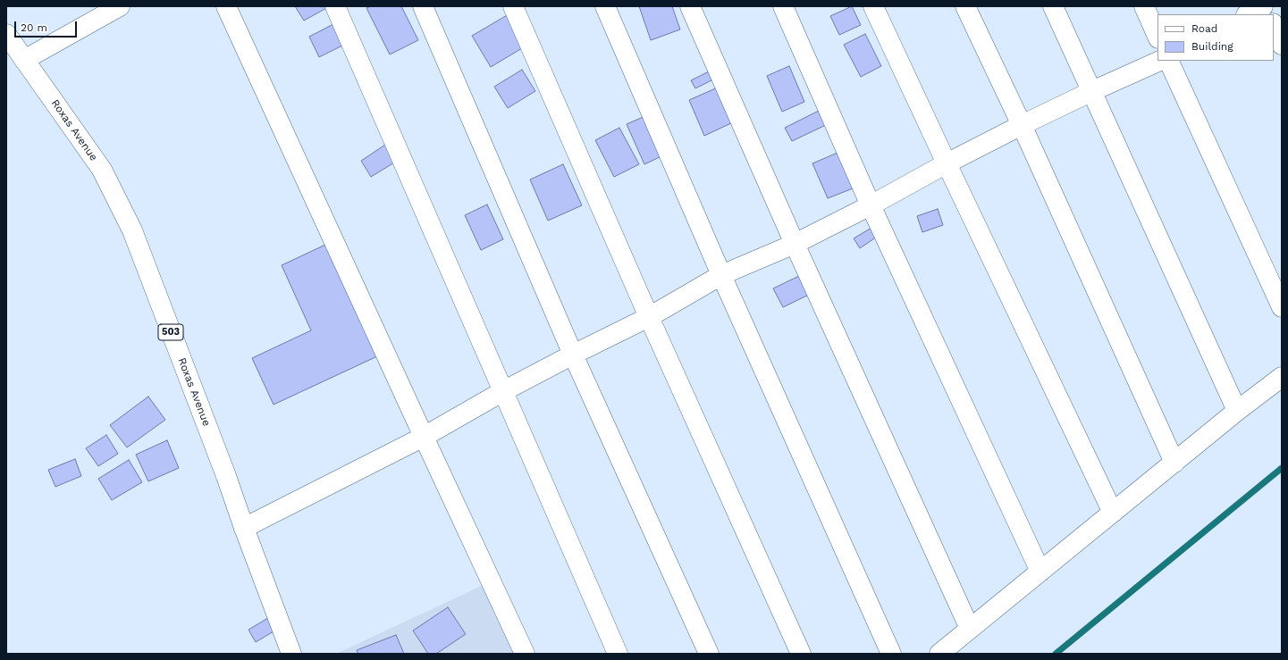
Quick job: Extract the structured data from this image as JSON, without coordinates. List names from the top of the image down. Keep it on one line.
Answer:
{"streets":{"street":["Roxas Avenue","503"]},"legend":["Road","Building"],"scale_bar":"20 m"}
